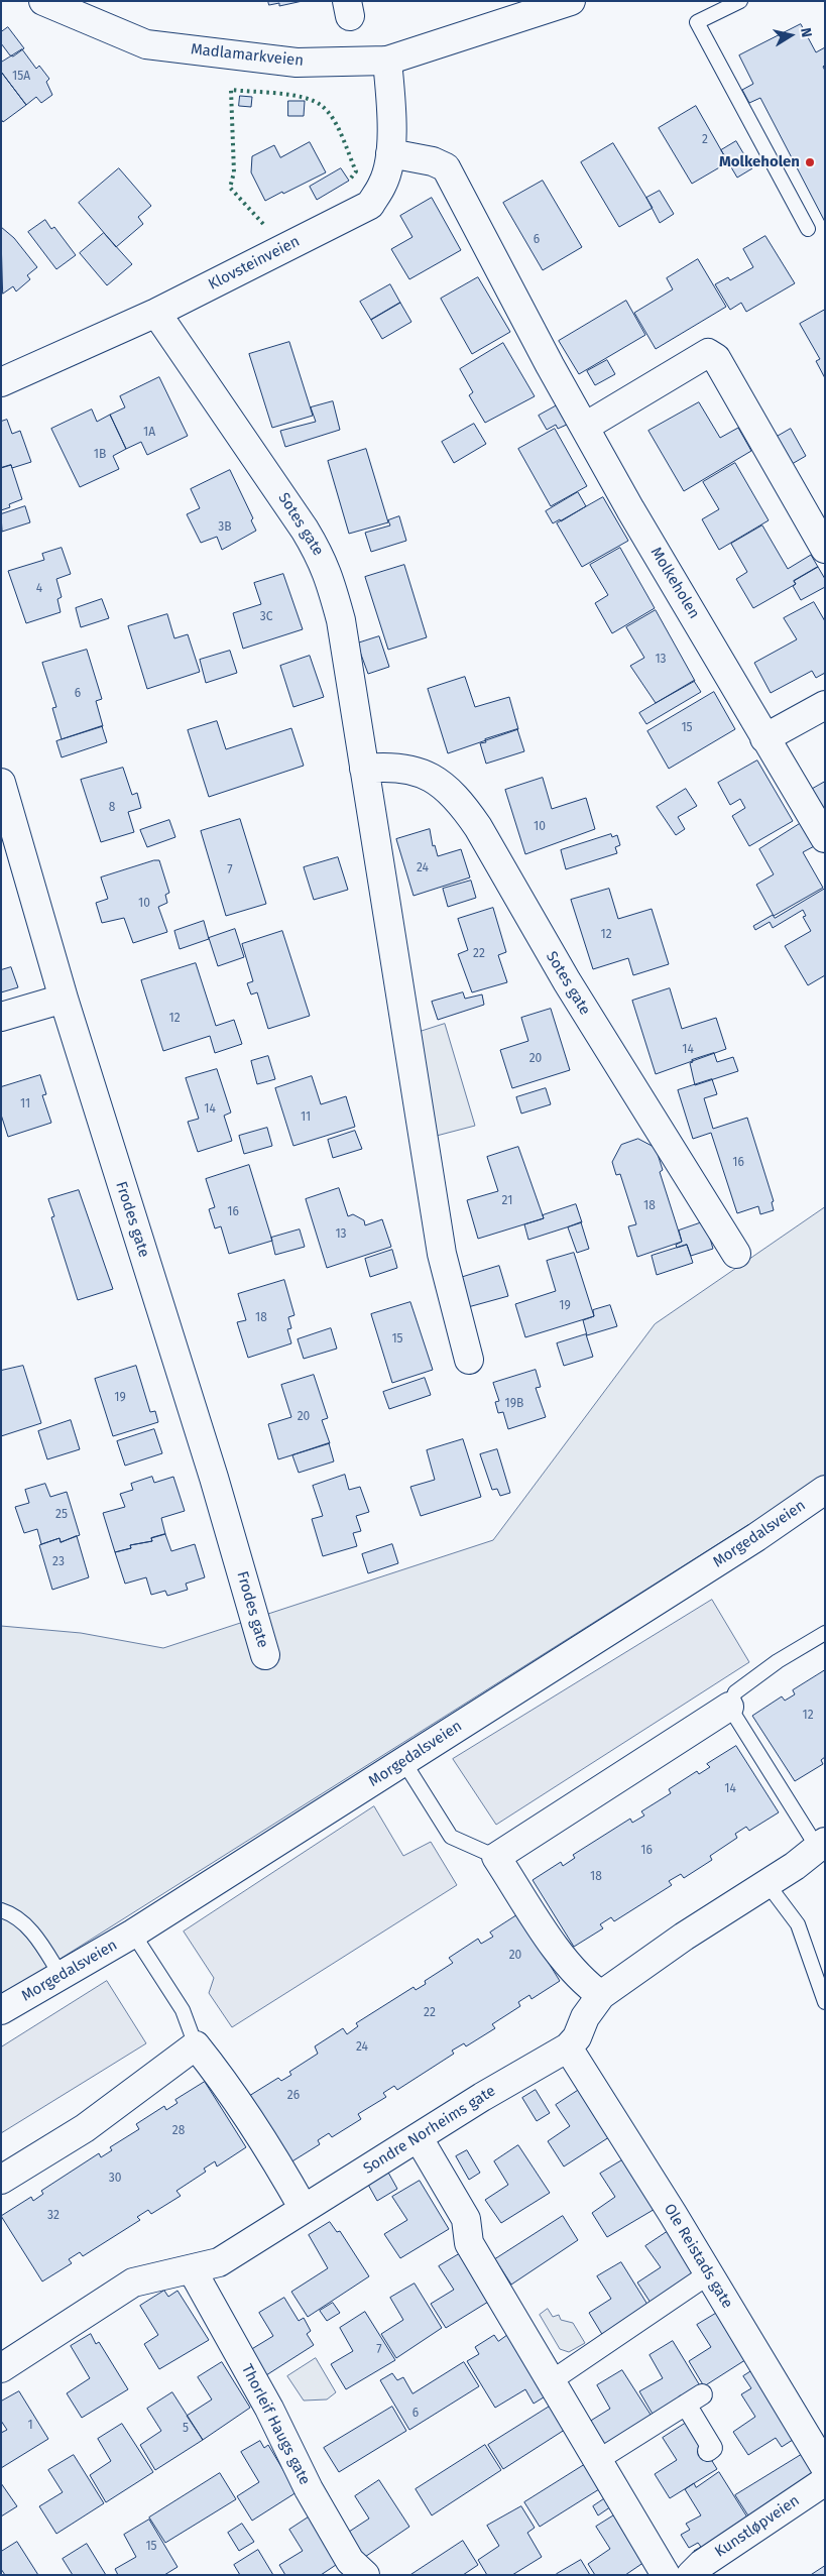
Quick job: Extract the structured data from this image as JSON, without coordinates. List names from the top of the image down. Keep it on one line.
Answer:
{"streets":{"street":["Madlamarkveien","Klovsteinveien","Sotes gate","Molkeholen","Frodes gate","Morgedalsveien","Sondre Norheims gate","Ole Reistads gate","Thorleif Haugs gate","Kunstløpveien"]},"crossings":[["Madlamarkveien","Klovsteinveien"],["Klovsteinveien","Sotes gate"],["Klovsteinveien","Molkeholen"],["Sondre Norheims gate","Ole Reistads gate"],["Sondre Norheims gate","Thorleif Haugs gate"]],"places":["Molkeholen"],"house_numbers":["15A","2","6","1A","1B","3B","4","3C","13","6","15","8","10","24","7","10","12","22","12","14","20","11","14","11","16","21","18","16","13","19","18","15","19","19B","20","25","23","12","14","16","18","20","22","24","26","28","30","32","7","6","1","5","15"],"north":"right"}
